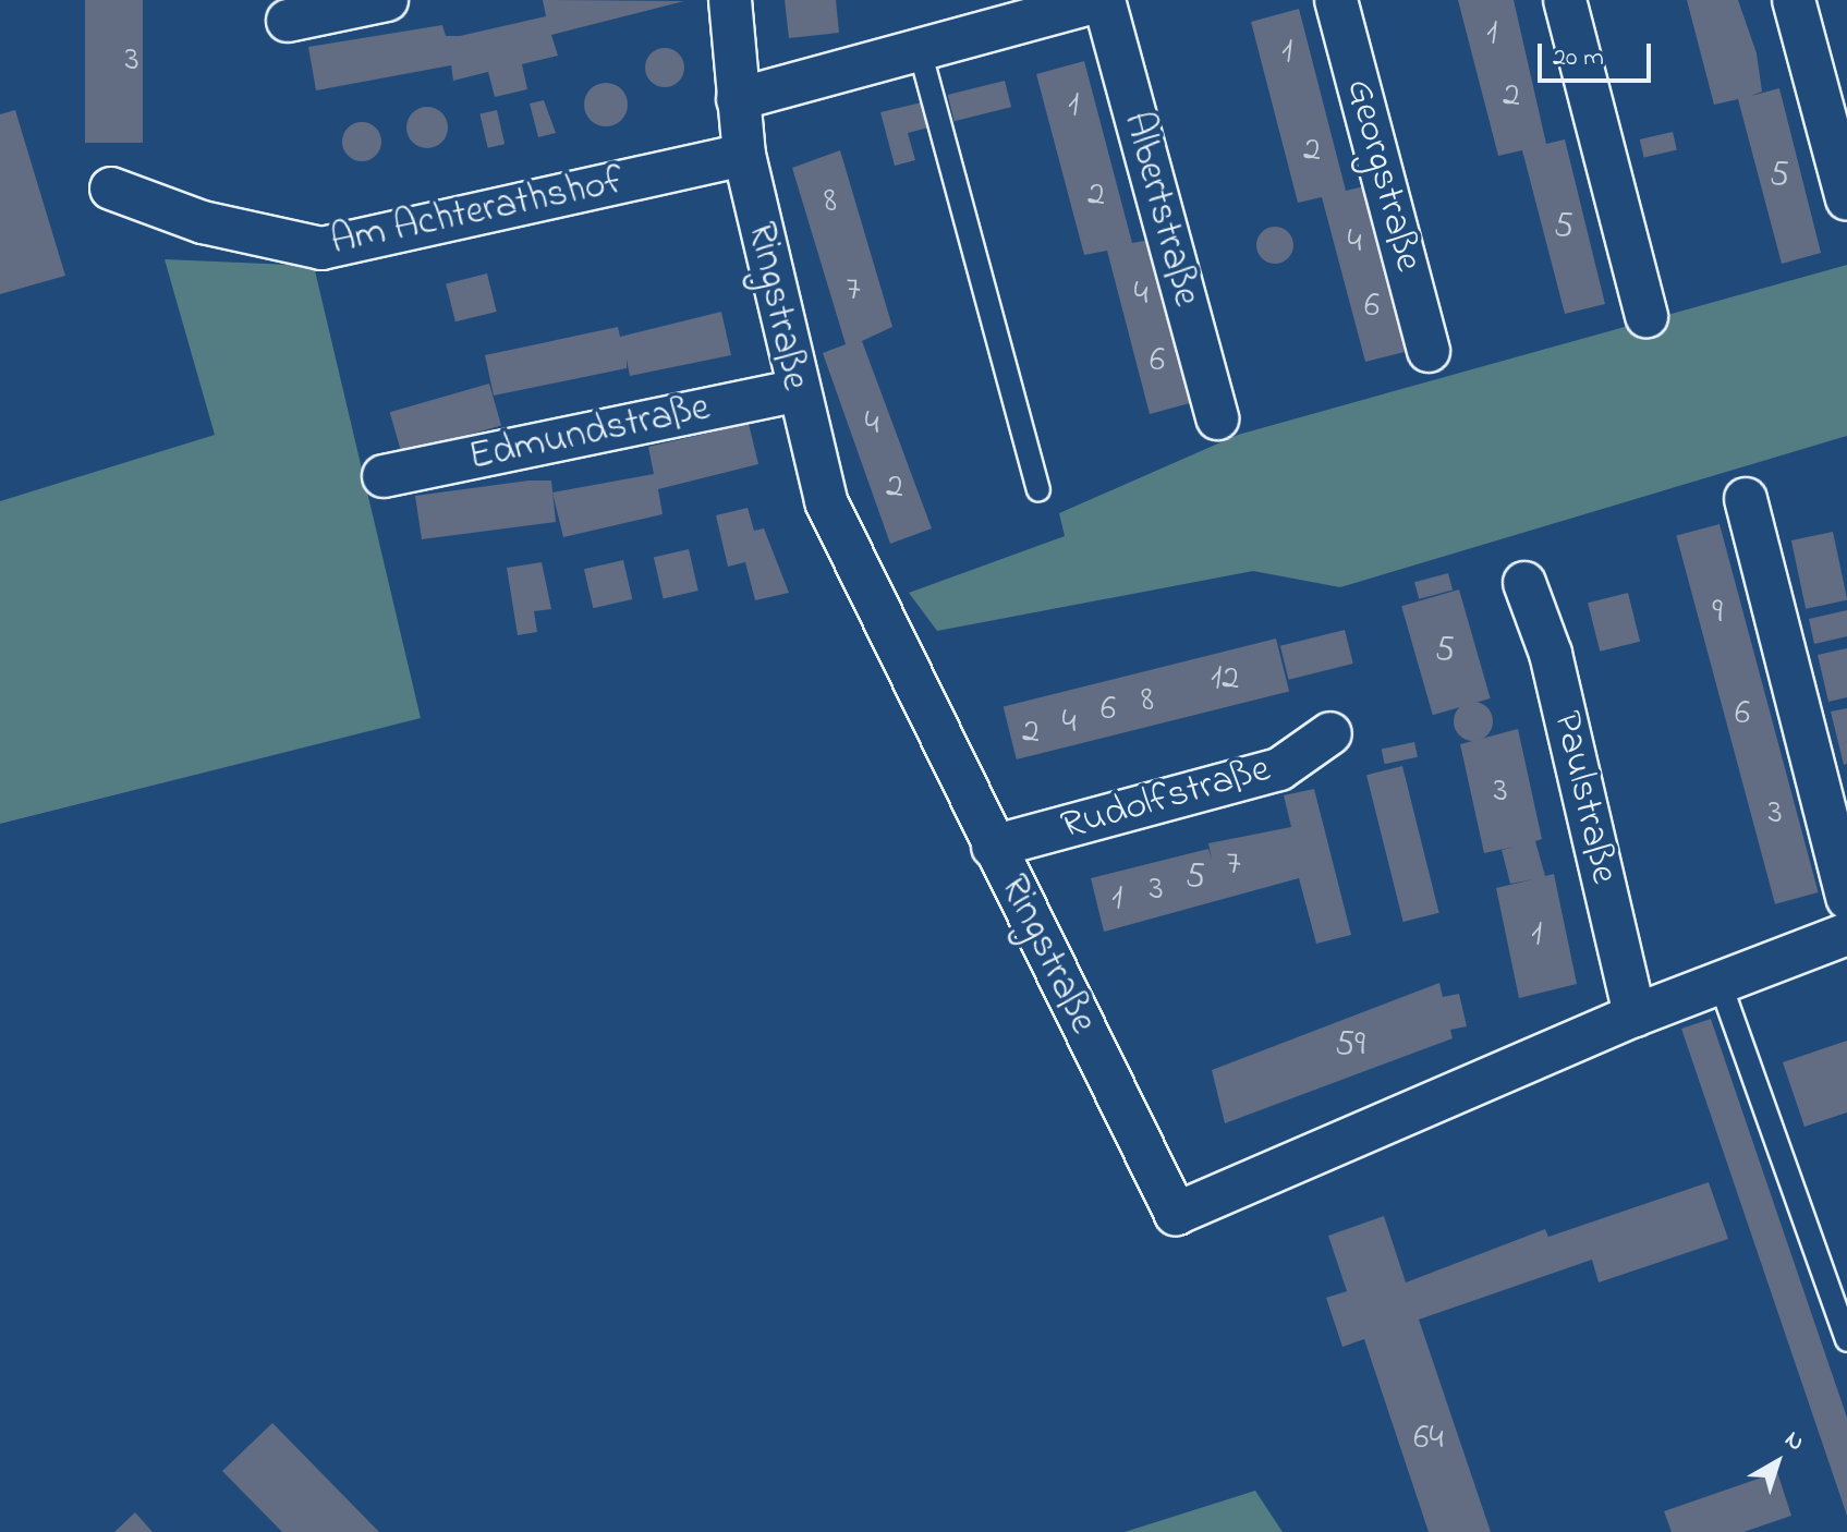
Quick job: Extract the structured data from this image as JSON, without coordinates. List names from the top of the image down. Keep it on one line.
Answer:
{"streets":{"street":["Georgstraße","Albertstraße","Am Achterathshof","Ringstraße","Edmundstraße","Paulstraße","Rudolfstraße"]},"crossings":[["Am Achterathshof","Ringstraße"],["Ringstraße","Edmundstraße"],["Ringstraße","Paulstraße"],["Ringstraße","Rudolfstraße"]],"house_numbers":["1","1","3","2","1","2","5","2","8","5","4","7","4","6","6","4","2","9","5","12","8","6","6","4","2","3","3","7","5","3","1","1","59","64"],"scale_bar":"20 m","north":"top right"}
